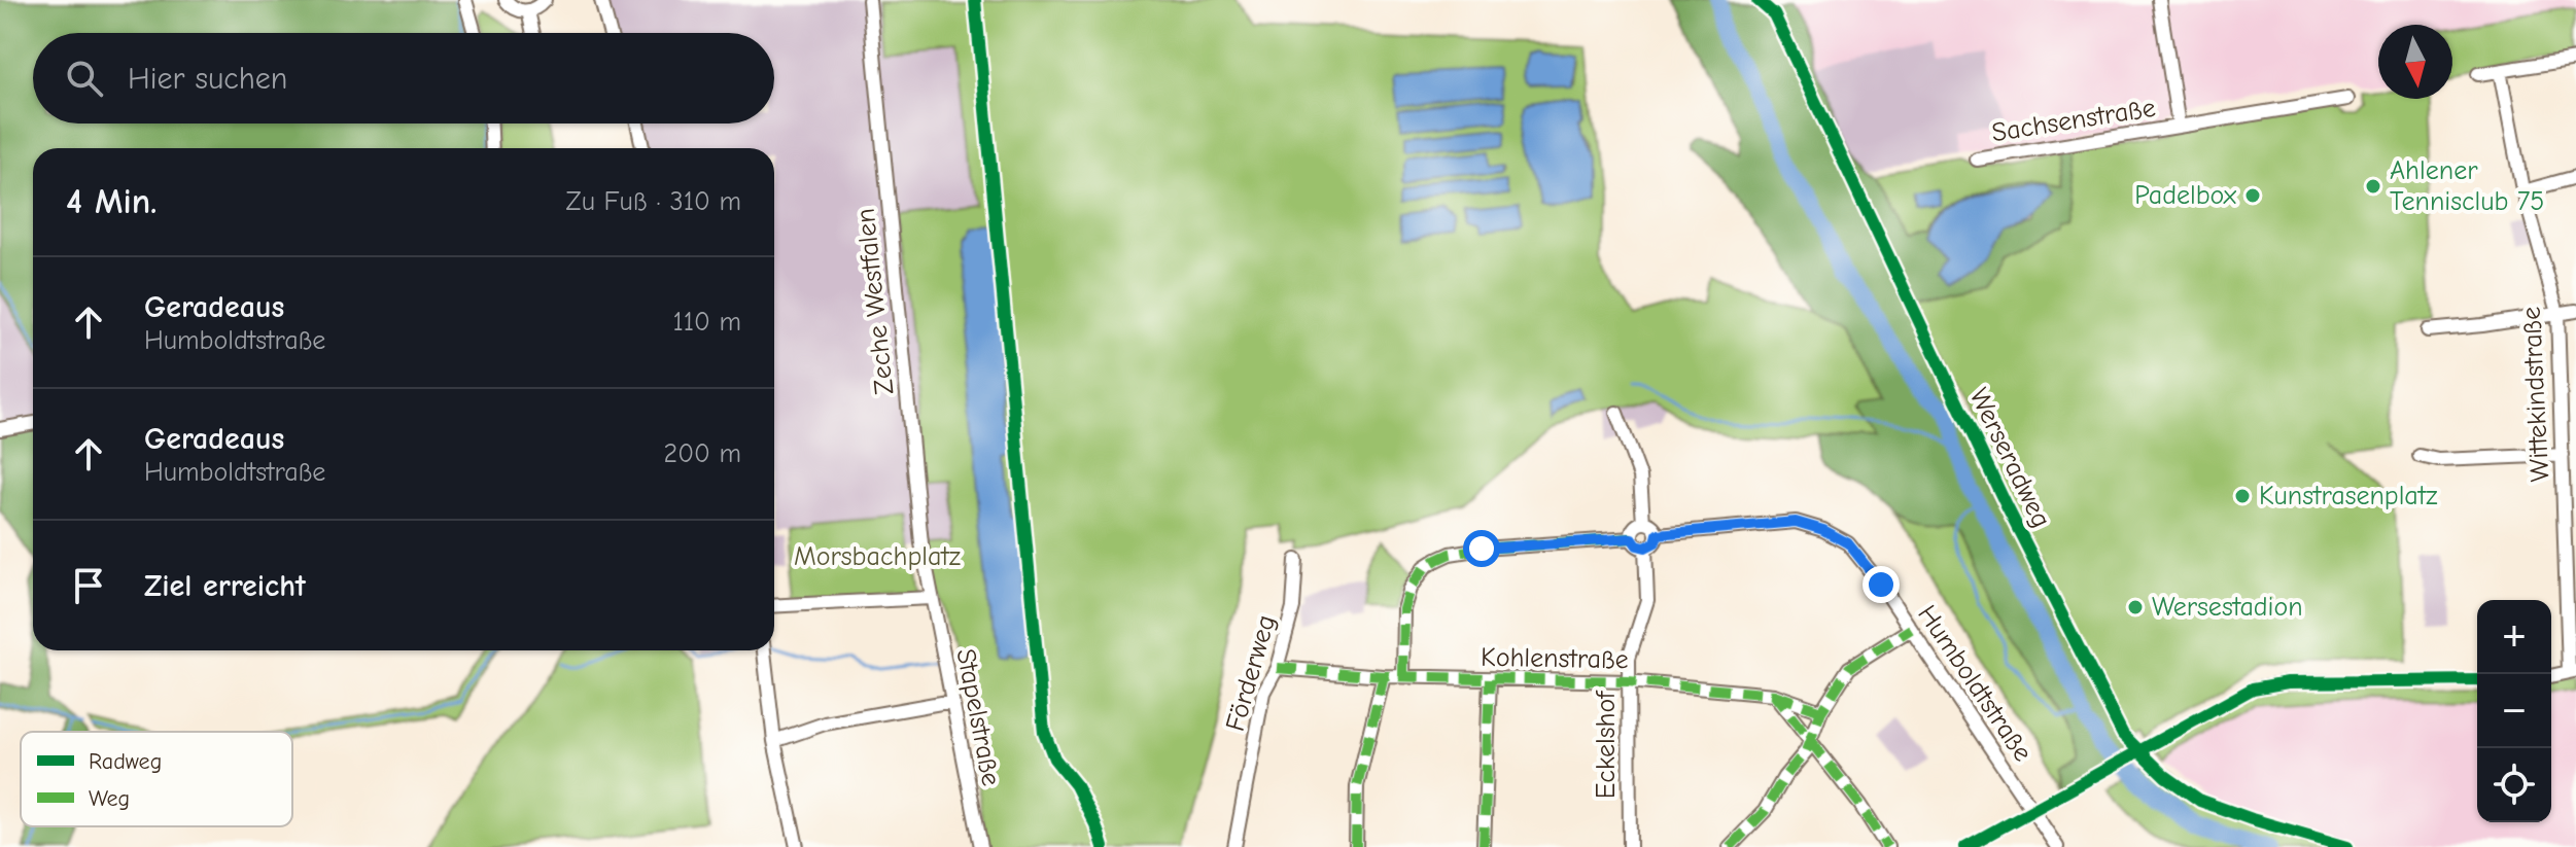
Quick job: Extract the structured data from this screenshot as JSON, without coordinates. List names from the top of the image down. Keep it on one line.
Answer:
{"streets":{"street":["Sachsenstraße","Zeche Westfalen","Wittekindstraße","Kohlenstraße","Förderweg","Humboldtstraße","Stapelstraße","Eckelshof"],"cycle path":["Werseradweg"]},"crossings":[["Zeche Westfalen","Stapelstraße"],["Kohlenstraße","Förderweg"],["Kohlenstraße","Eckelshof"],["Humboldtstraße","Eckelshof"]],"parks":["Morsbachplatz"],"places":["Ahlener Tennisclub 75","Padelbox","Kunstrasenplatz","Wersestadion"],"legend":["Radweg","Weg"],"north":"bottom","page":{"search":"Hier suchen","heading":["4 Min.","Zu Fuß · 310 m"],"list":[["Geradeaus","Humboldtstraße","110 m"],["Geradeaus","Humboldtstraße","200 m"],"Ziel erreicht"],"map_buttons":["+","−"]}}
